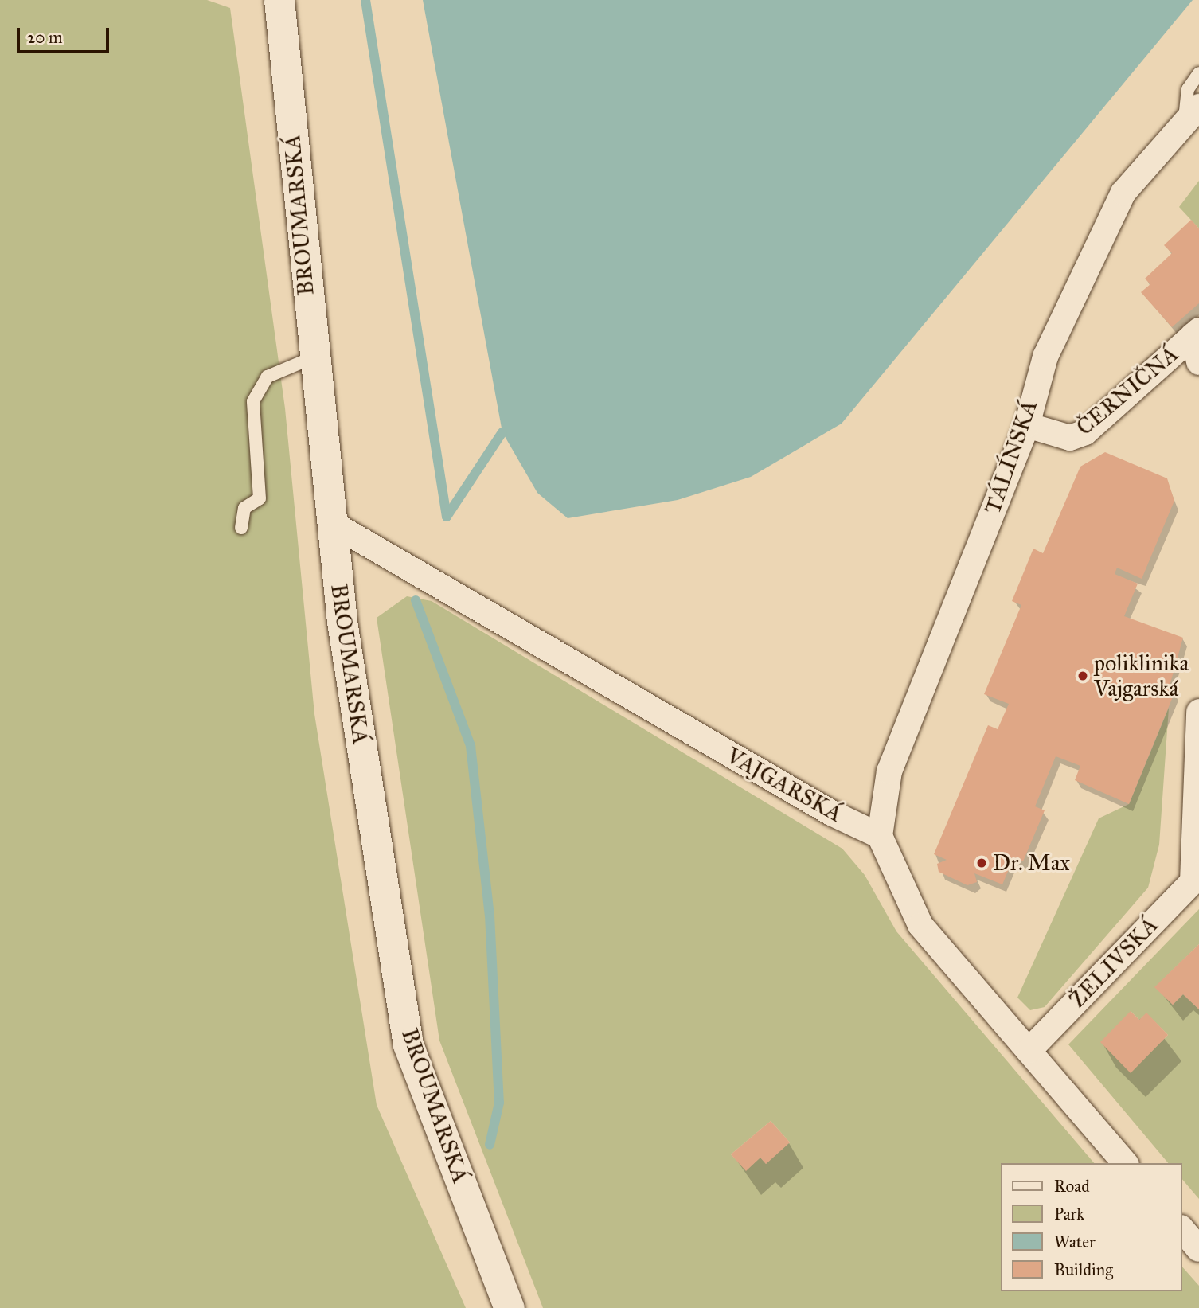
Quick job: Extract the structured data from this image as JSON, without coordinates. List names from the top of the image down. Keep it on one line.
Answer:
{"streets":{"street":["BROUMARSKÁ","ČERNIČNÁ","TÁLÍNSKÁ","VAJGARSKÁ","ŽELIVSKÁ"]},"crossings":[["BROUMARSKÁ","VAJGARSKÁ"],["ČERNIČNÁ","TÁLÍNSKÁ"],["TÁLÍNSKÁ","VAJGARSKÁ"]],"places":["poliklinika Vajgarská","Dr. Max"],"legend":["Road","Park","Water","Building"],"scale_bar":"20 m"}
